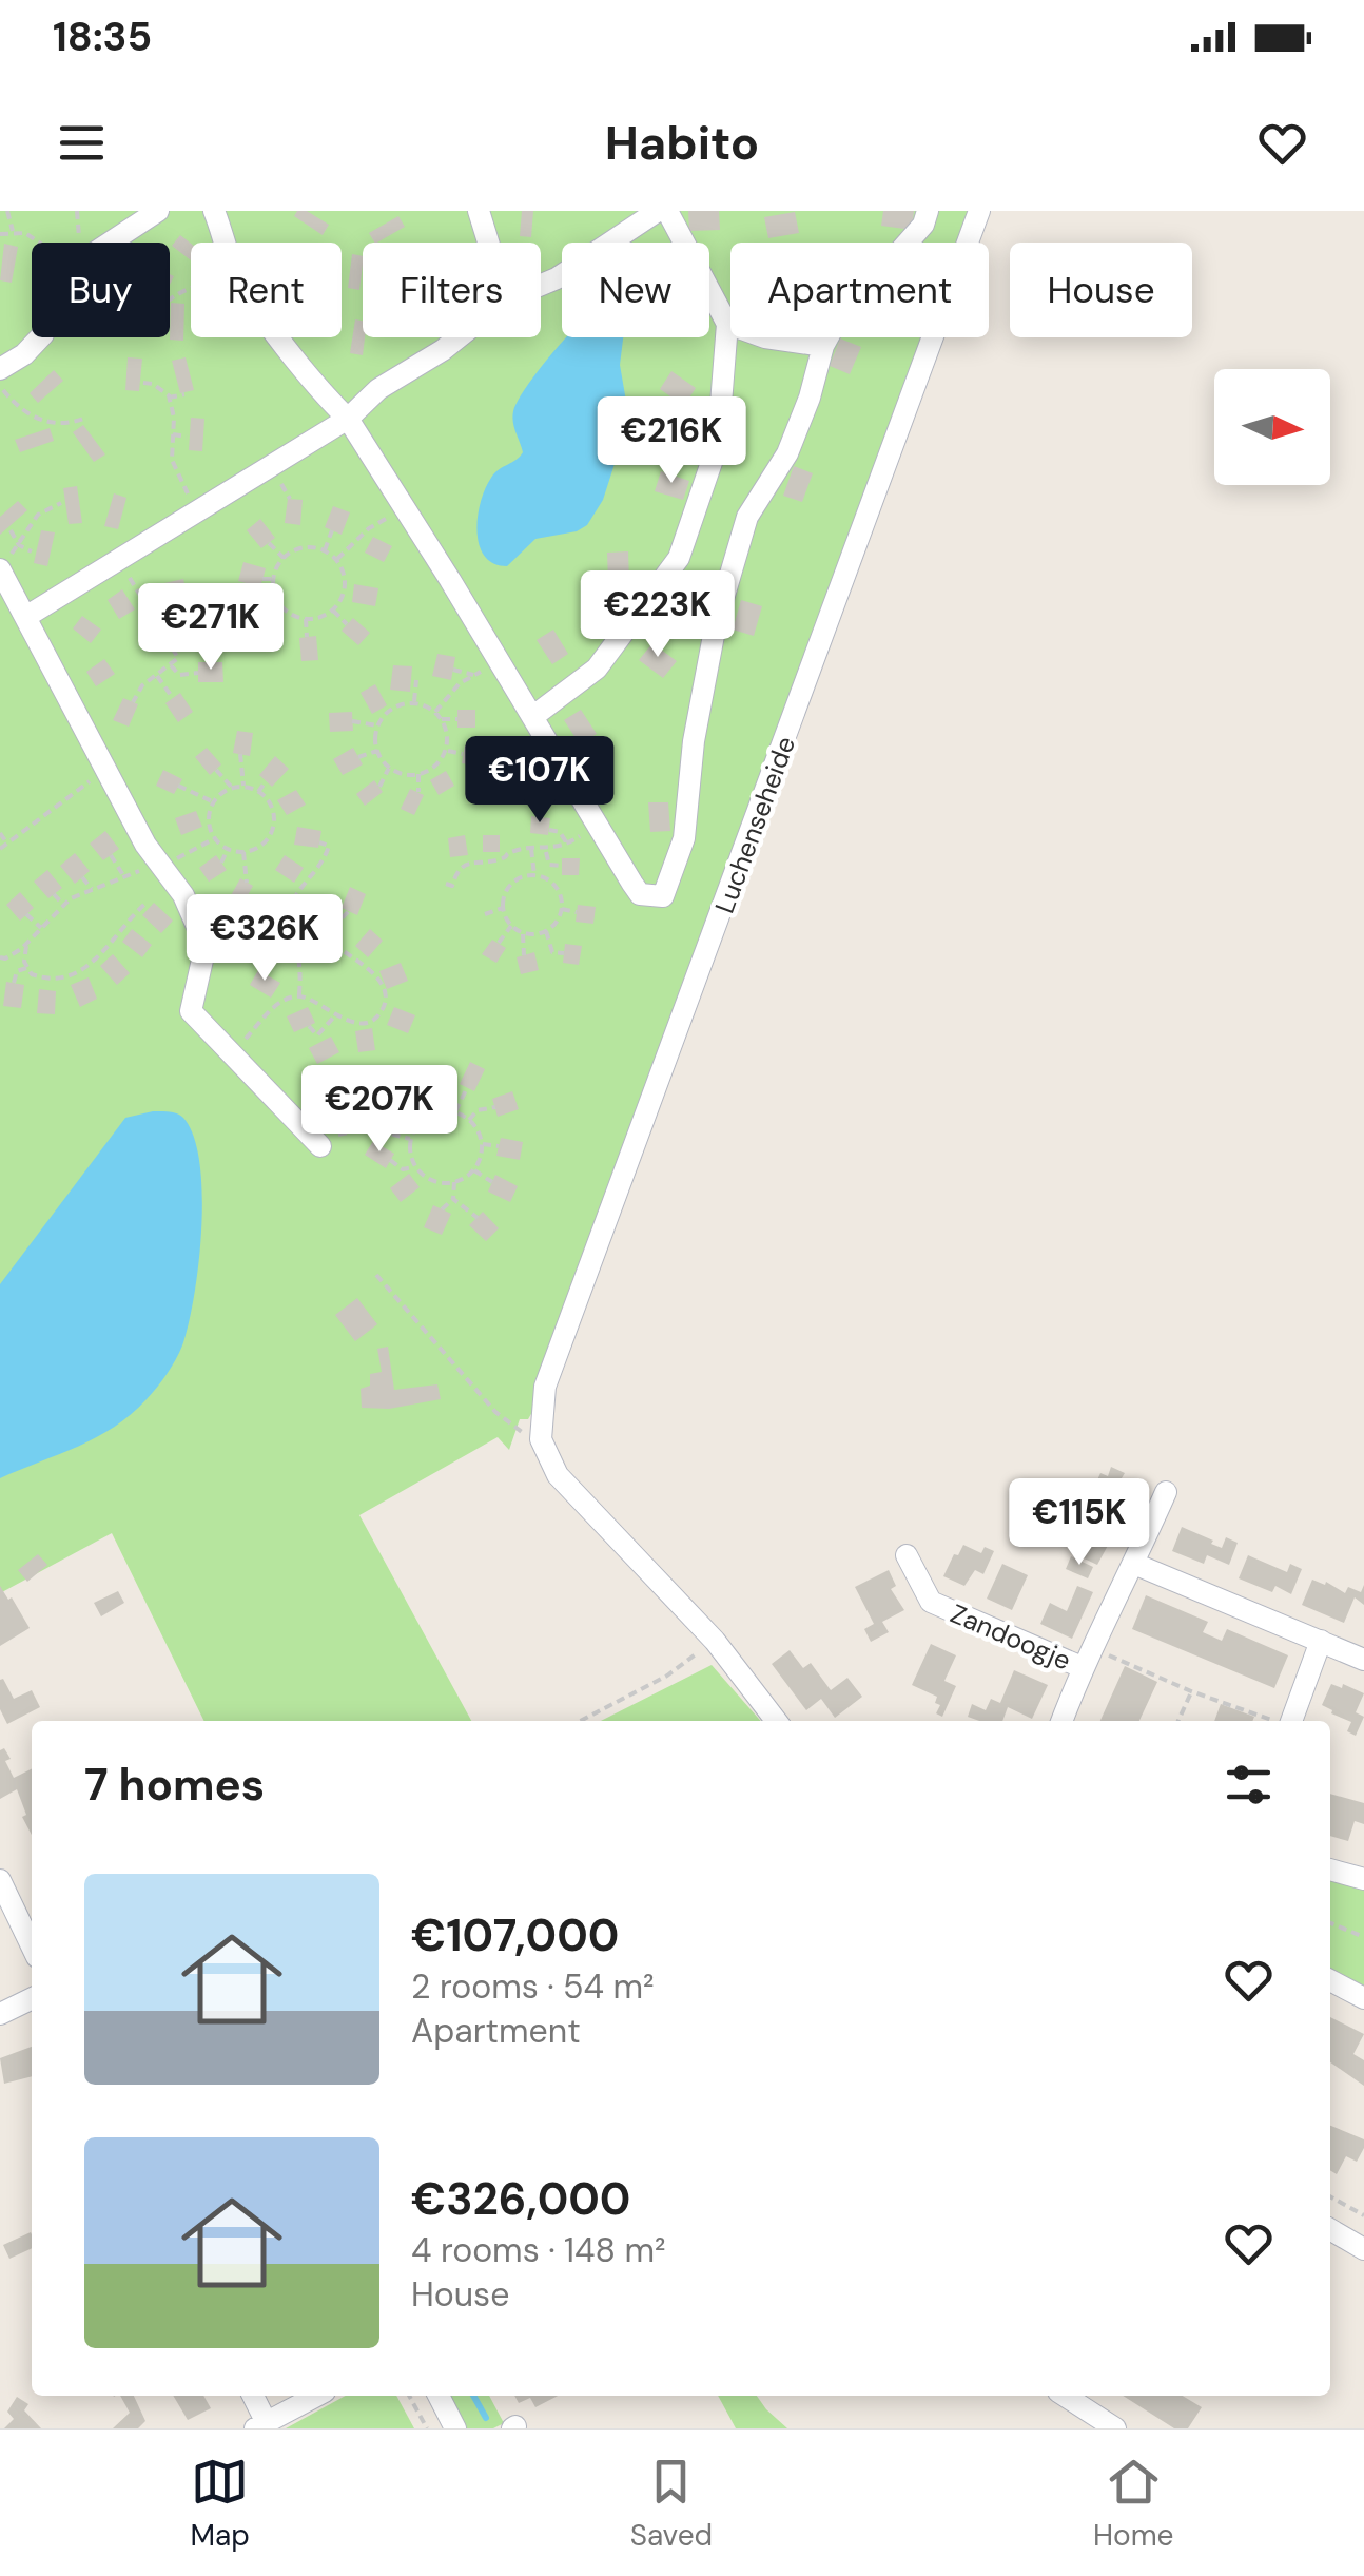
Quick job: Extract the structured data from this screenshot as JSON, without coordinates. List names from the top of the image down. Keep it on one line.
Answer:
{"streets":{"street":["Luchenseheide","Zandoogje"]},"north":"right","page":{"status":"18:35","header":"Habito","chip":["Buy","Rent","Filters","New","Apartment","House"],"price":["€216K","€223K","€271K","€107K","€326K","€207K","€115K"],"heading":"7 homes","list":[{"name":"€107,000","note":"2 rooms · 54 m² · Apartment"},{"name":"€326,000","note":"4 rooms · 148 m² · House"}],"tabs":["Map","Saved","Home"]}}
